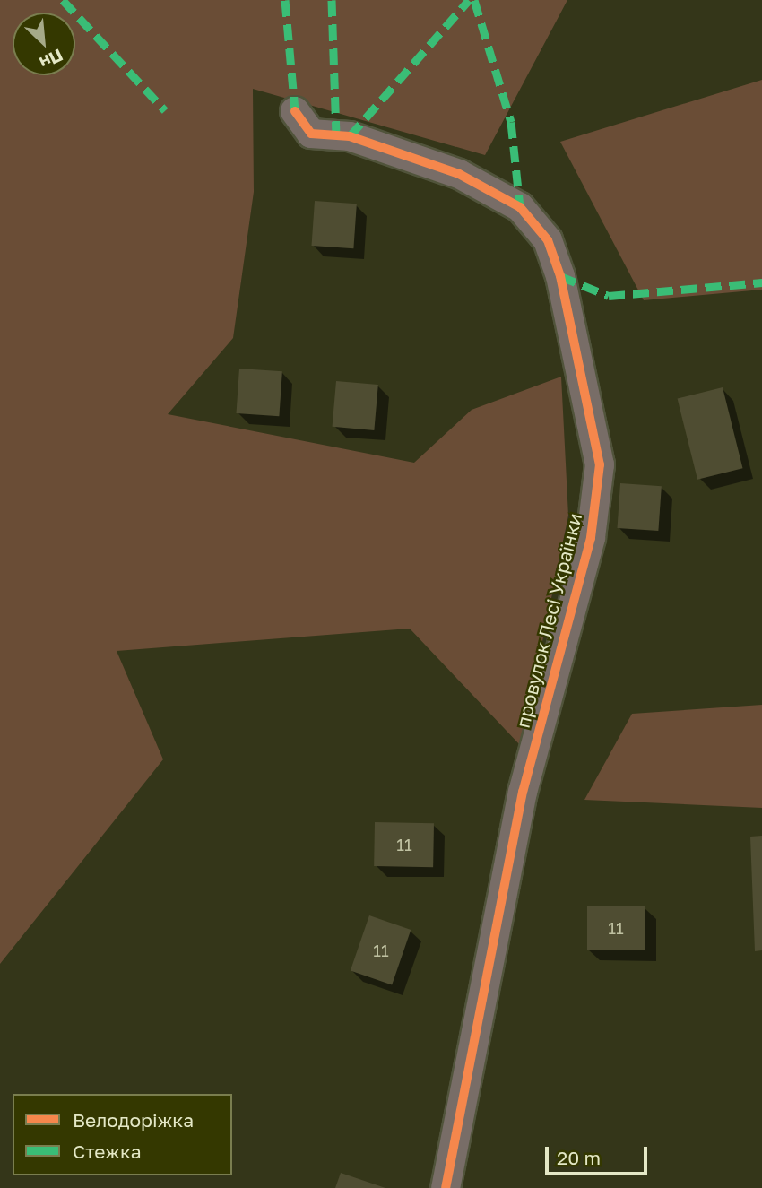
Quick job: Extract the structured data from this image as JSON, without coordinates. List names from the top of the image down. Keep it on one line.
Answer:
{"streets":{"street":["провулок Лесі Українки"]},"house_numbers":["11","11","11"],"legend":["Велодоріжка","Стежка"],"scale_bar":"20 m","north":"bottom right"}
